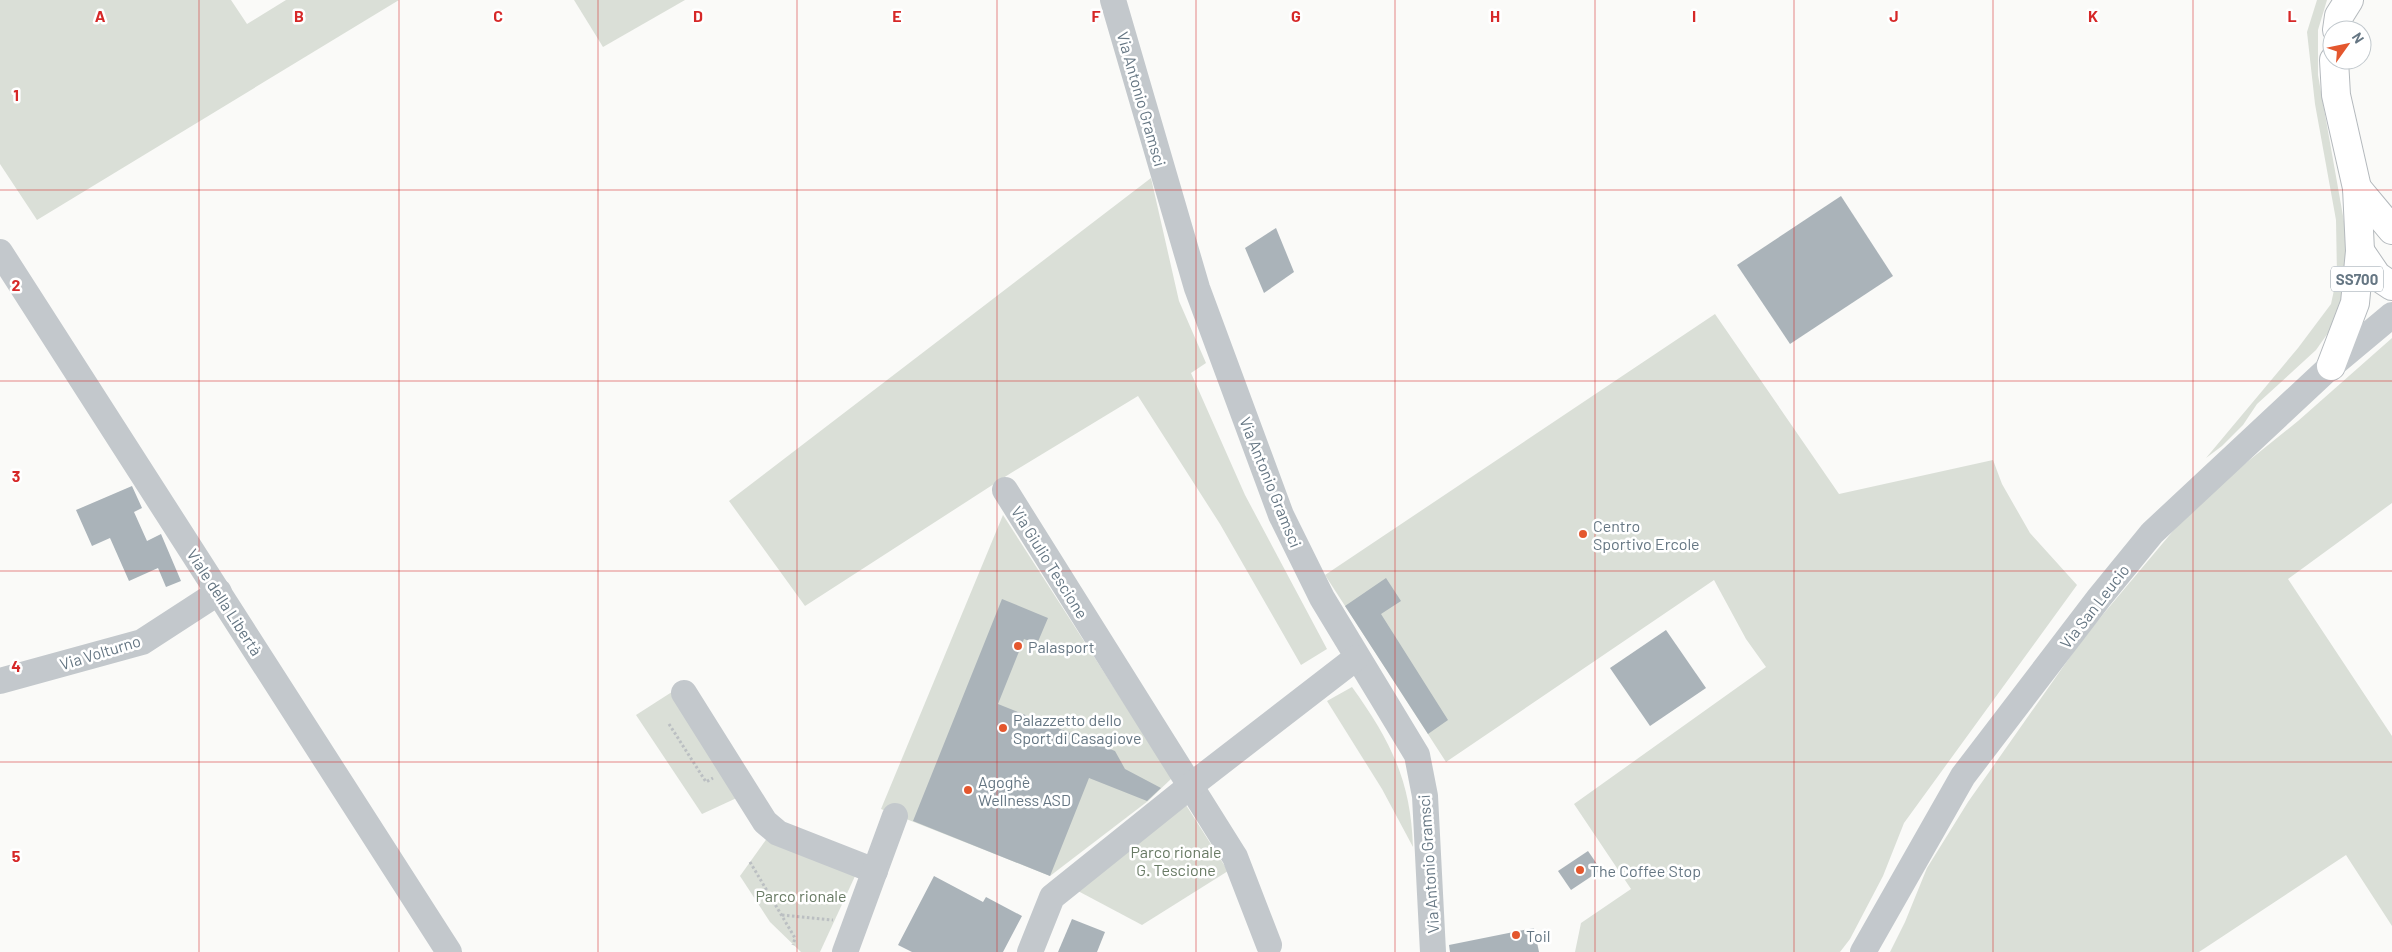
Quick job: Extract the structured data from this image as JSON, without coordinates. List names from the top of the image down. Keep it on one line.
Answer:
{"streets":{"highway":["SS700"],"street":["Via Antonio Gramsci","Via Giulio Tescione","Viale della Libertà","Via San Leucio","Via Volturno"]},"crossings":[["SS700","Via San Leucio"],["Viale della Libertà","Via Volturno"]],"parks":["Parco rionale G. Tescione","Parco rionale"],"places":["Centro Sportivo Ercole","Palasport","Palazzetto dello Sport di Casagiove","Agoghè Wellness ASD","The Coffee Stop","Toil"],"north":"top right","grid":{"columns":["A","B","C","D","E","F","G","H","I","J","K","L"],"rows":["1","2","3","4","5"]}}
